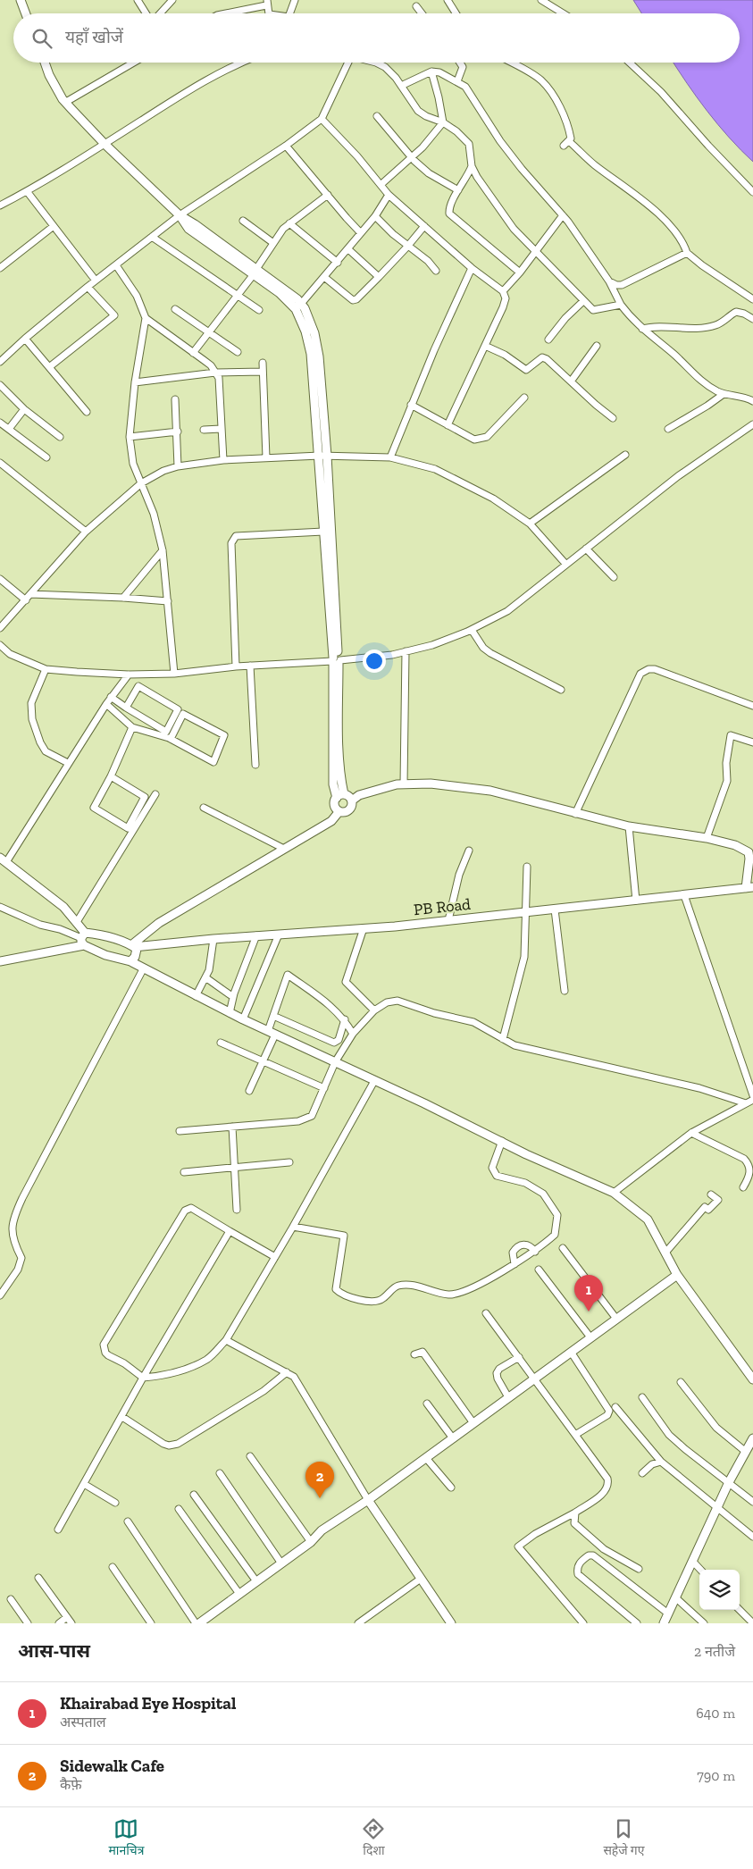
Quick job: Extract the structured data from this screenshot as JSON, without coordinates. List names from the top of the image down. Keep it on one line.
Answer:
{"streets":{"street":["PB Road"]},"page":{"search":"यहाँ खोजें","pins":["1","2"],"heading":["आस-पास","2 नतीजे"],"list":[{"mark":"1","name":"Khairabad Eye Hospital","note":"अस्पताल","value":"640 m"},{"mark":"2","name":"Sidewalk Cafe","note":"कैफ़े","value":"790 m"}],"nav":["मानचित्र","दिशा","सहेजे गए"]}}
